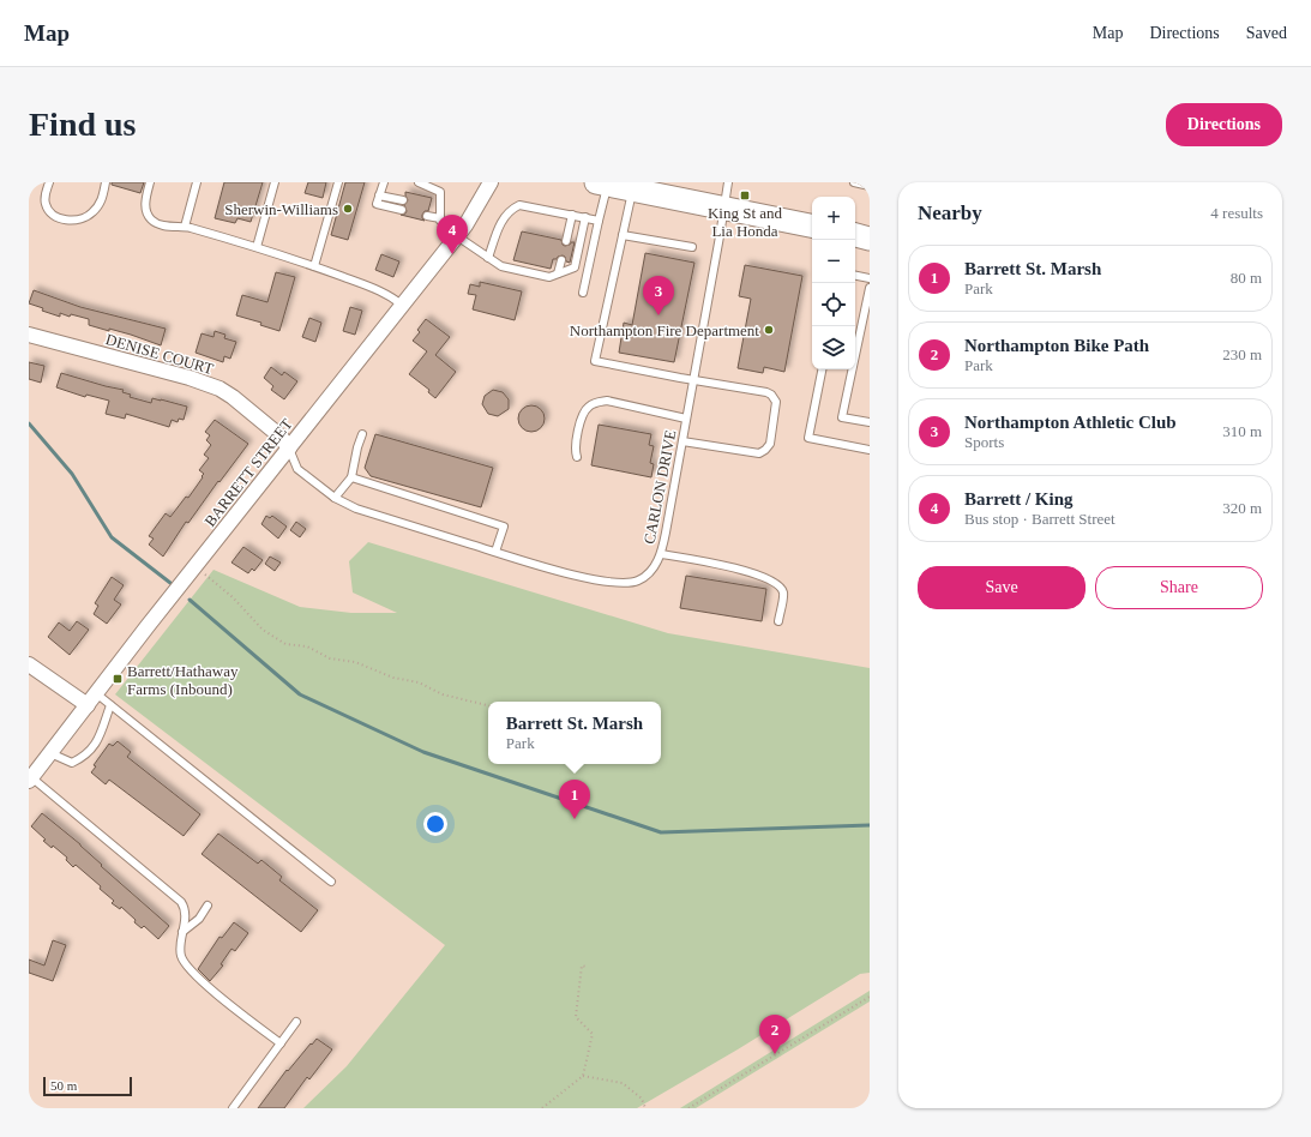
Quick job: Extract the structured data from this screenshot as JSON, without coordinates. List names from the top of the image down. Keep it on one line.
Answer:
{"streets":{"street":["DENISE COURT","BARRETT STREET"],"lane":["CARLON DRIVE"]},"crossings":[["DENISE COURT","BARRETT STREET"],["DENISE COURT","CARLON DRIVE"],["BARRETT STREET","CARLON DRIVE"]],"places":{"transit":["King St and Lia Honda","Barrett/Hathaway Farms (Inbound)"],"other":["Sherwin-Williams","Northampton Fire Department"]},"scale_bar":"50 m","page":{"header":"Map","nav":["Map","Directions","Saved"],"buttons":["Directions",["Save","Share"]],"title":"Find us","heading":["Nearby","4 results"],"map_buttons":["+","−"],"pins":["4","3","1","2"],"list":[{"mark":"1","name":"Barrett St. Marsh","note":"Park","value":"80 m"},{"mark":"2","name":"Northampton Bike Path","note":"Park","value":"230 m"},{"mark":"3","name":"Northampton Athletic Club","note":"Sports","value":"310 m"},{"mark":"4","name":"Barrett / King","note":"Bus stop · Barrett Street","value":"320 m"}],"popup":["Barrett St. Marsh","Park"],"scale":"50 m"}}
